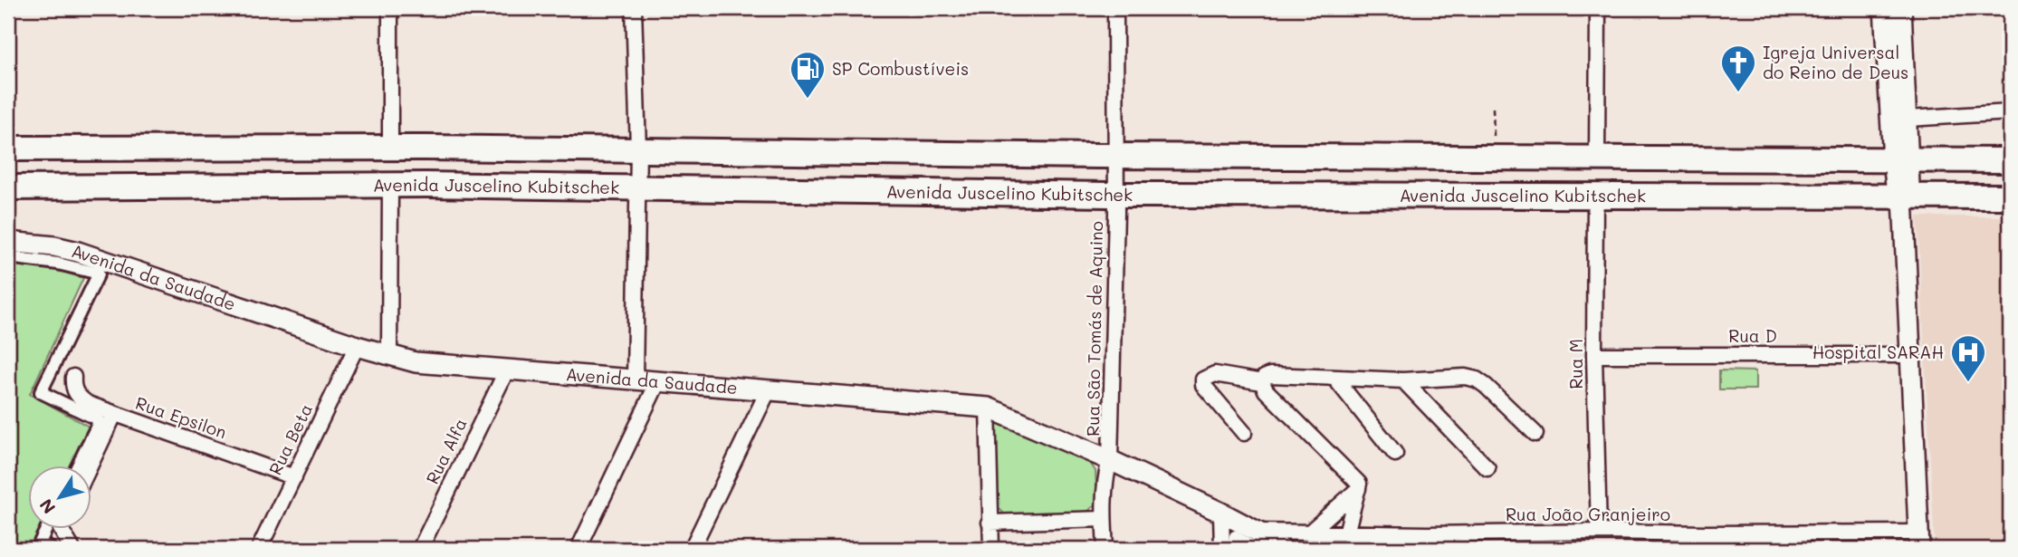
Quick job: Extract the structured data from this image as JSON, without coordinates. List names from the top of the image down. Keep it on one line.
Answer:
{"streets":{"main road":["Avenida Juscelino Kubitschek"],"street":["Avenida da Saudade","Rua São Tomás de Aquino","Rua D","Rua M","Rua Epsilon","Rua Beta","Rua Alfa","Rua João Granjeiro"]},"crossings":[["Avenida Juscelino Kubitschek","Rua São Tomás de Aquino"],["Avenida Juscelino Kubitschek","Rua M"],["Avenida da Saudade","Rua São Tomás de Aquino"],["Avenida da Saudade","Rua Beta"],["Avenida da Saudade","Rua Alfa"],["Avenida da Saudade","Rua João Granjeiro"],["Rua D","Rua M"],["Rua M","Rua João Granjeiro"],["Rua Epsilon","Rua Beta"]],"places":{"church":["Igreja Universal do Reino de Deus"],"fuel station":["SP Combustíveis"],"hospital":["Hospital SARAH"]},"north":"bottom left"}
